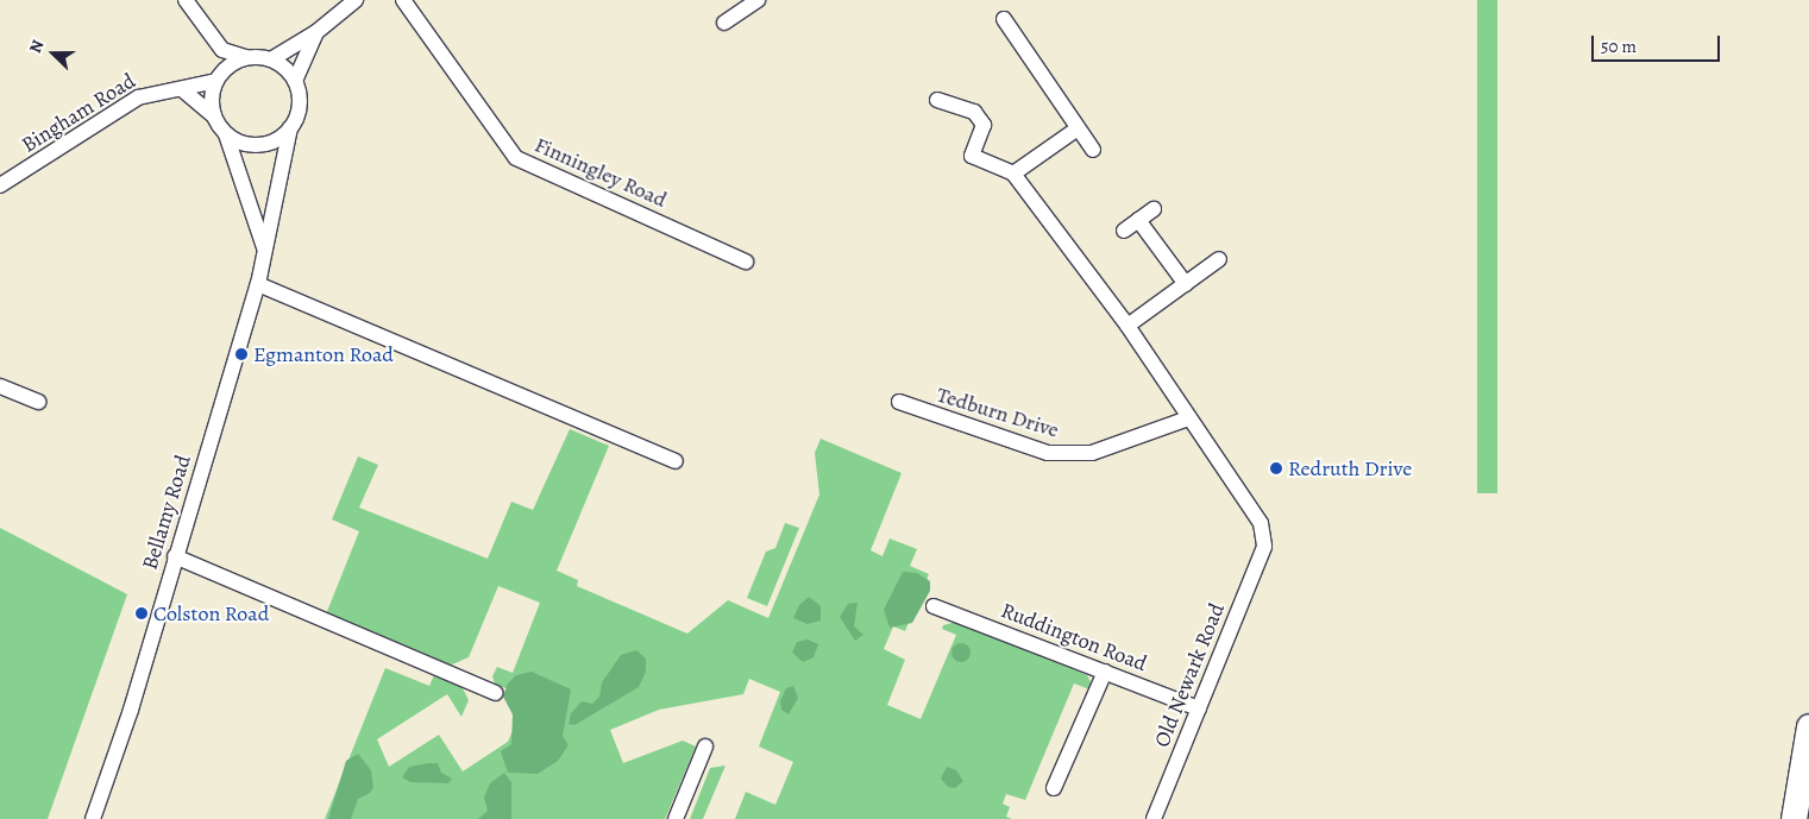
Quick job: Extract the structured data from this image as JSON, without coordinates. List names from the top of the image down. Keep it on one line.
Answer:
{"streets":{"street":["Bingham Road","Finningley Road","Tedburn Drive","Bellamy Road","Ruddington Road","Old Newark Road"]},"crossings":[["Bingham Road","Bellamy Road"],["Tedburn Drive","Old Newark Road"],["Ruddington Road","Old Newark Road"]],"places":["Egmanton Road","Redruth Drive","Colston Road"],"scale_bar":"50 m","north":"left"}
